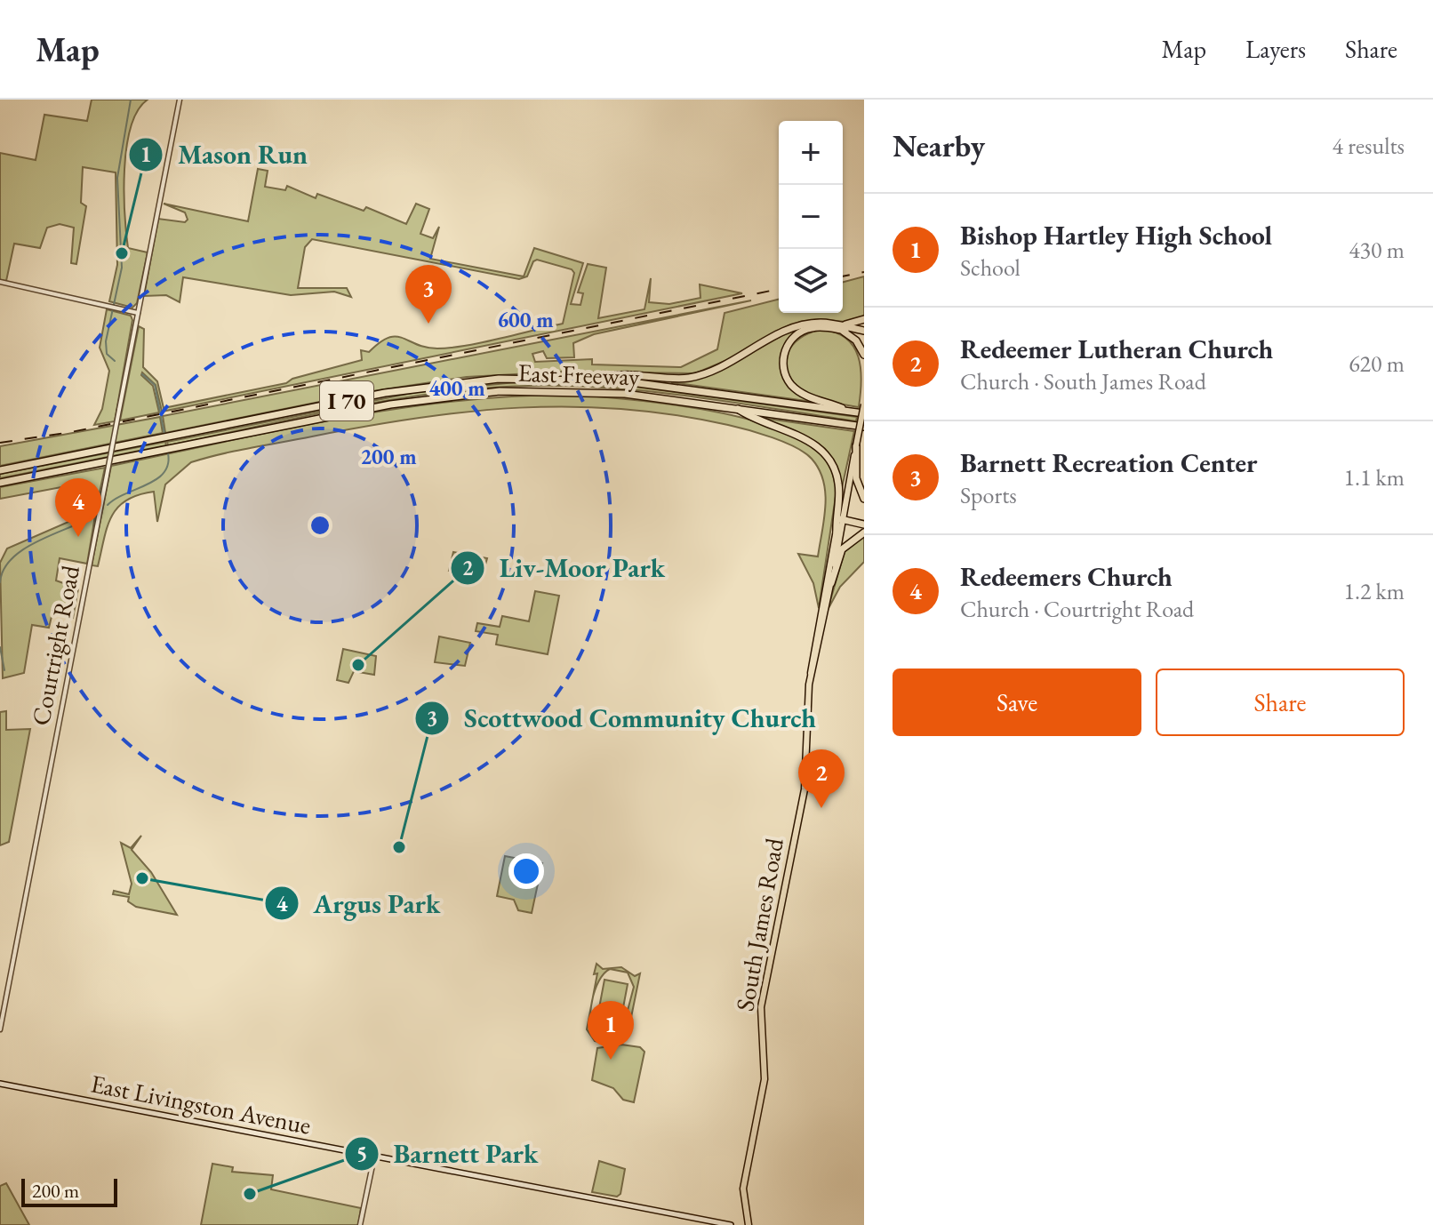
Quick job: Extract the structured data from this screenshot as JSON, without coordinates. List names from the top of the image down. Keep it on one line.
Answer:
{"streets":{"highway":["East Freeway","I 70"],"main road":["South James Road","East Livingston Avenue"],"street":["Courtright Road"]},"places":["Mason Run","Liv-Moor Park","Scottwood Community Church","Argus Park","Barnett Park"],"scale_bar":"200 m","page":{"header":"Map","nav":["Map","Layers","Share"],"heading":["Nearby","4 results"],"map_buttons":["+","−"],"list":[{"mark":"1","name":"Bishop Hartley High School","note":"School","value":"430 m"},{"mark":"2","name":"Redeemer Lutheran Church","note":"Church · South James Road","value":"620 m"},{"mark":"3","name":"Barnett Recreation Center","note":"Sports","value":"1.1 km"},{"mark":"4","name":"Redeemers Church","note":"Church · Courtright Road","value":"1.2 km"}],"pins":["3","4","2","1"],"buttons":["Save","Share"],"scale":"200 m"},"rings":["600 m","400 m","200 m"]}
